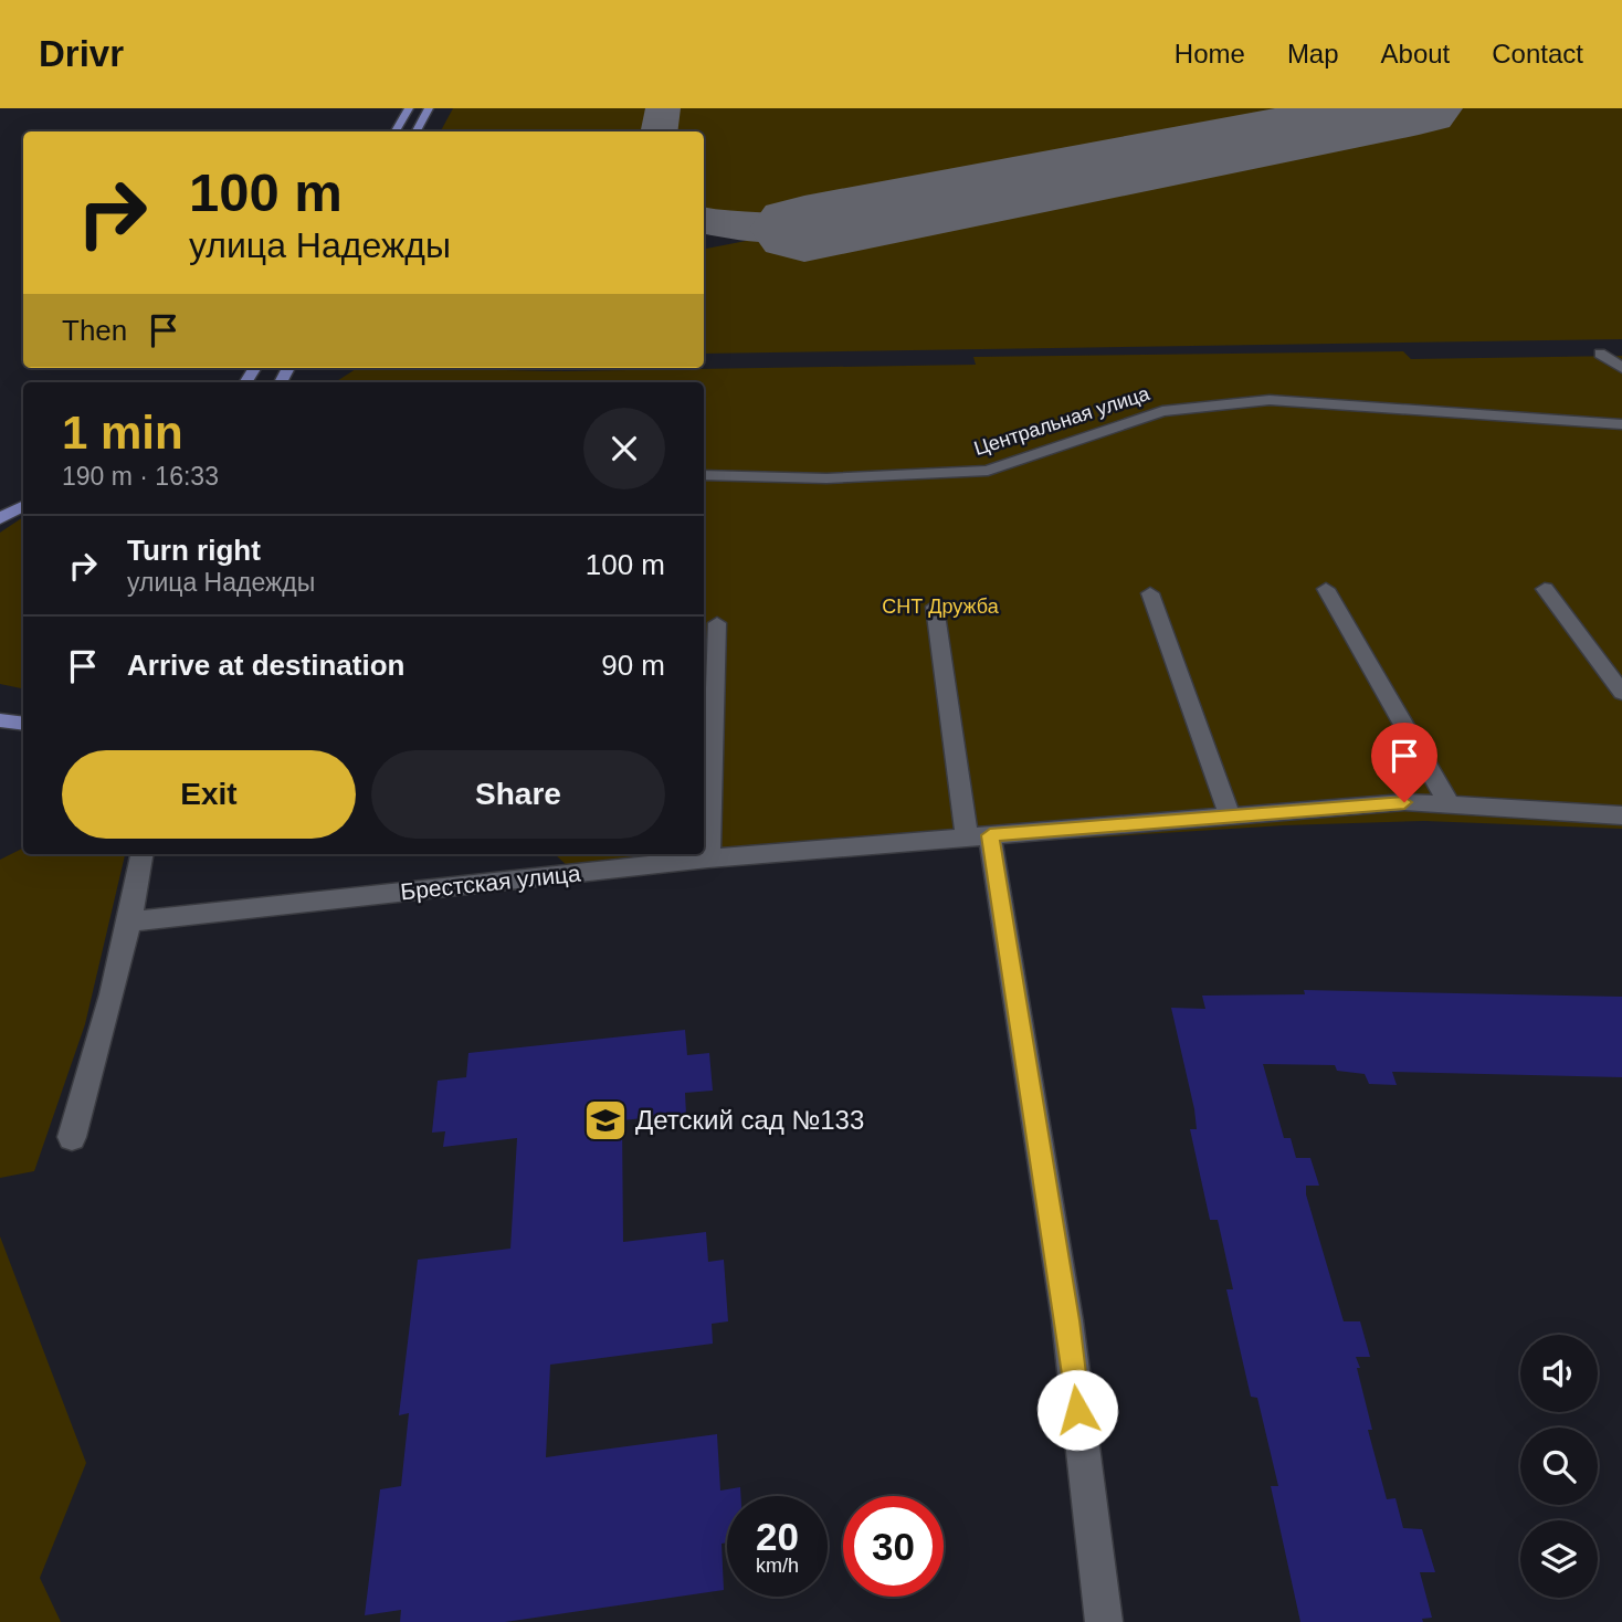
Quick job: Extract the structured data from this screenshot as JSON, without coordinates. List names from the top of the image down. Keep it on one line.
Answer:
{"streets":{"street":["Центральная улица","Брестская улица"]},"parks":["СНТ Дружба"],"places":{"school or university":["Детский сад №133"]},"page":{"header":"Drivr","nav":["Home","Map","About","Contact"],"turn":["100 m","улица Надежды"],"then":"Then","heading":["1 min","190 m · 16:33"],"list":[{"name":"Turn right","note":"улица Надежды","value":"100 m"},{"name":"Arrive at destination","value":"90 m"}],"buttons":["Exit","Share"],"speed":"20 km/h","limit":"30"}}
